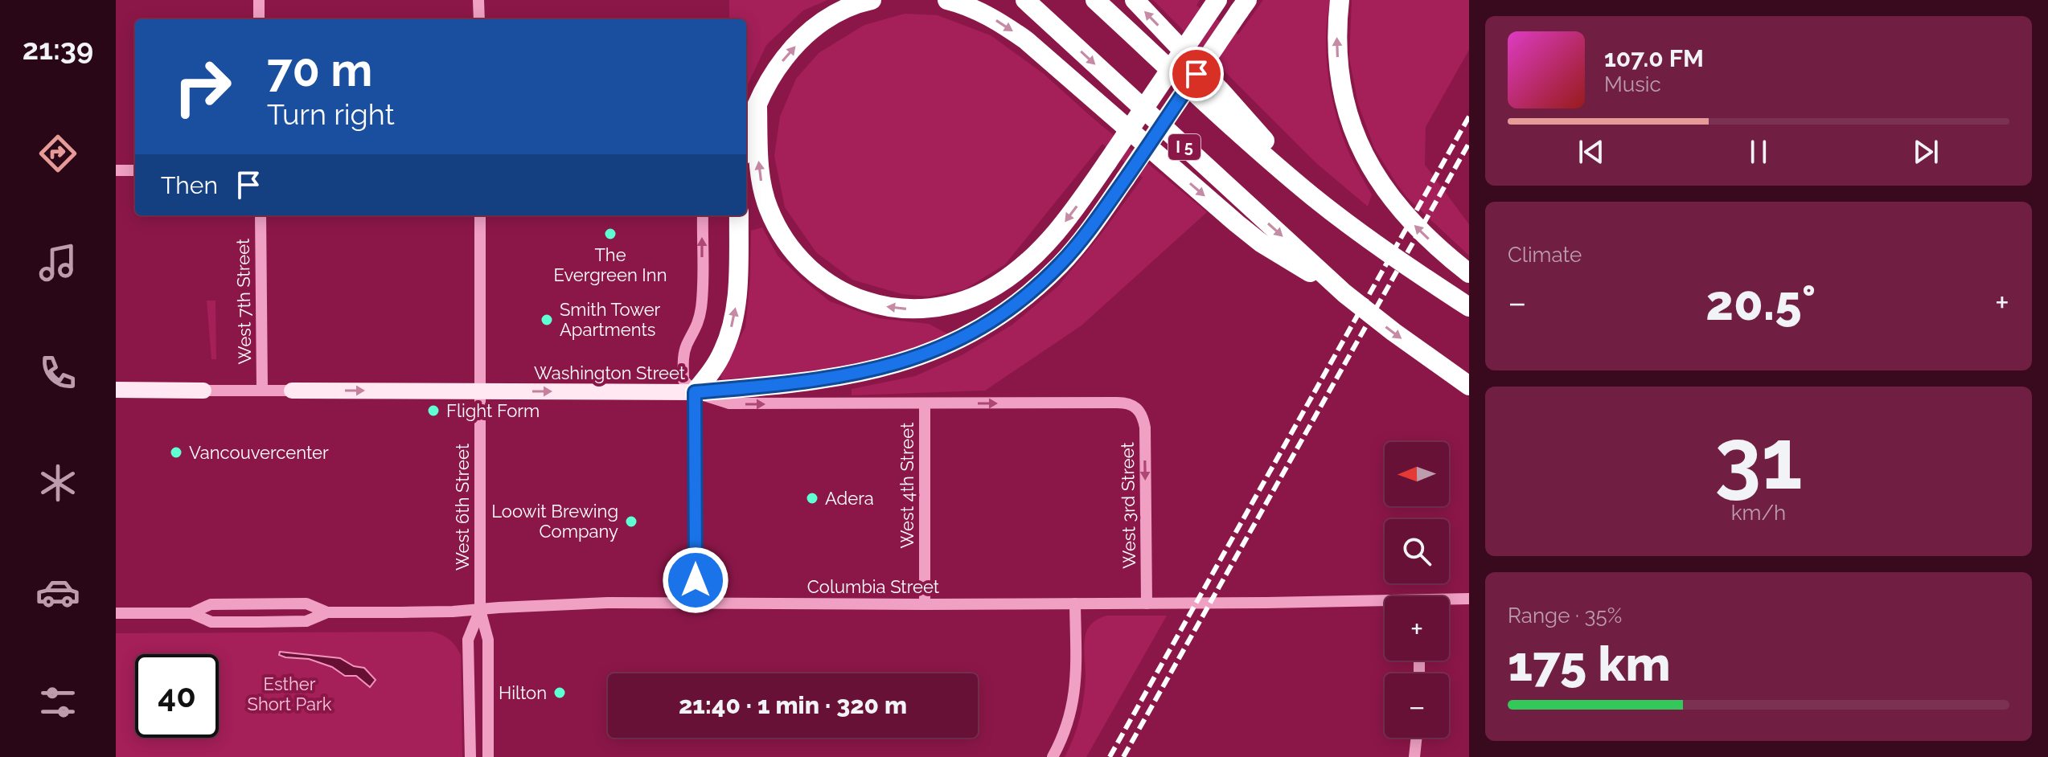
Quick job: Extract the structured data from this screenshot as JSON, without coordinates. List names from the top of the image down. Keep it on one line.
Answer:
{"streets":{"highway":["I 5"],"main road":["Washington Street"],"street":["West 7th Street","West 4th Street","West 3rd Street","West 6th Street","Columbia Street"]},"crossings":[["West 7th Street","Washington Street"],["Washington Street","West 4th Street"],["Washington Street","West 3rd Street"],["Washington Street","West 6th Street"],["West 4th Street","Columbia Street"],["West 3rd Street","Columbia Street"],["West 6th Street","Columbia Street"]],"one_way":["Washington Street","West 3rd Street"],"parks":["Esther Short Park"],"places":["The Evergreen Inn","Smith Tower Apartments","Flight Form","Vancouvercenter","Adera","Loowit Brewing Company","Hilton"],"north":"left","page":{"tabs":"21:39","turn":["70 m","Turn right"],"song":["107.0 FM","Music"],"then":"Then","tile":["Climate",["31","km/h"],["Range · 35%","175 km"]],"heat":["−","20.5°","+"],"map_buttons":["+","−"],"limit":"40","trip":"21:40 · 1 min · 320 m"}}
